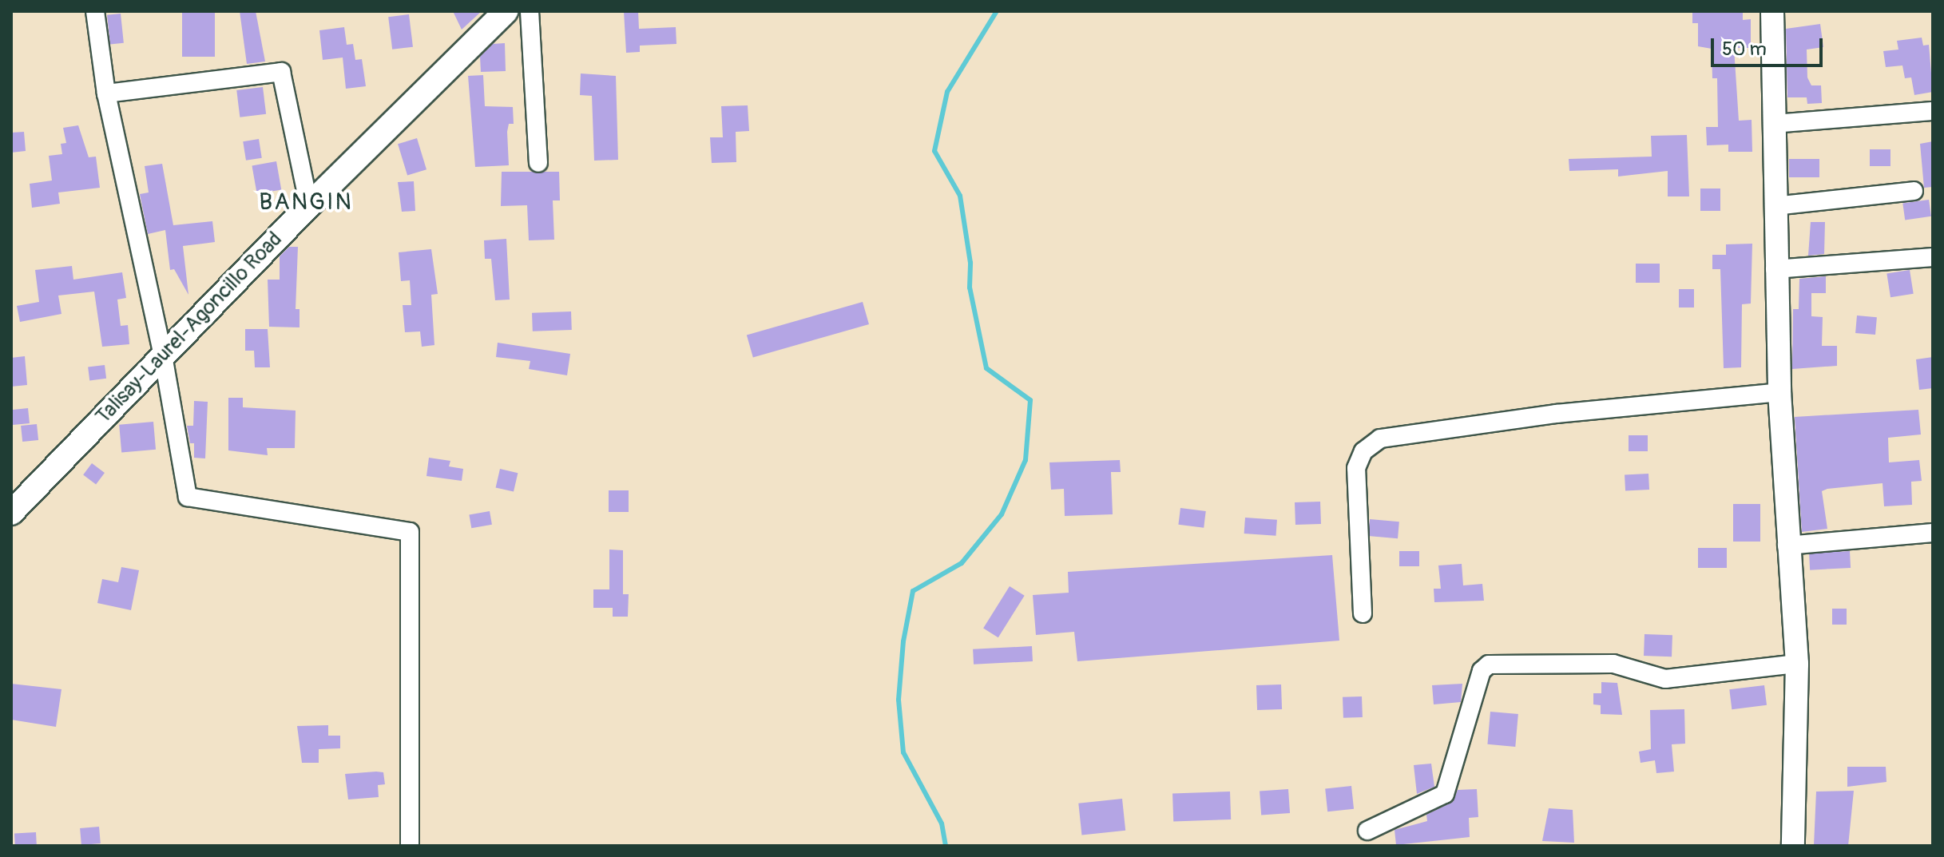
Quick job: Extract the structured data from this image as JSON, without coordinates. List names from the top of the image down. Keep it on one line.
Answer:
{"streets":{"main road":["Talisay-Laurel-Agoncillo Road"]},"districts":["BANGIN"],"scale_bar":"50 m"}
